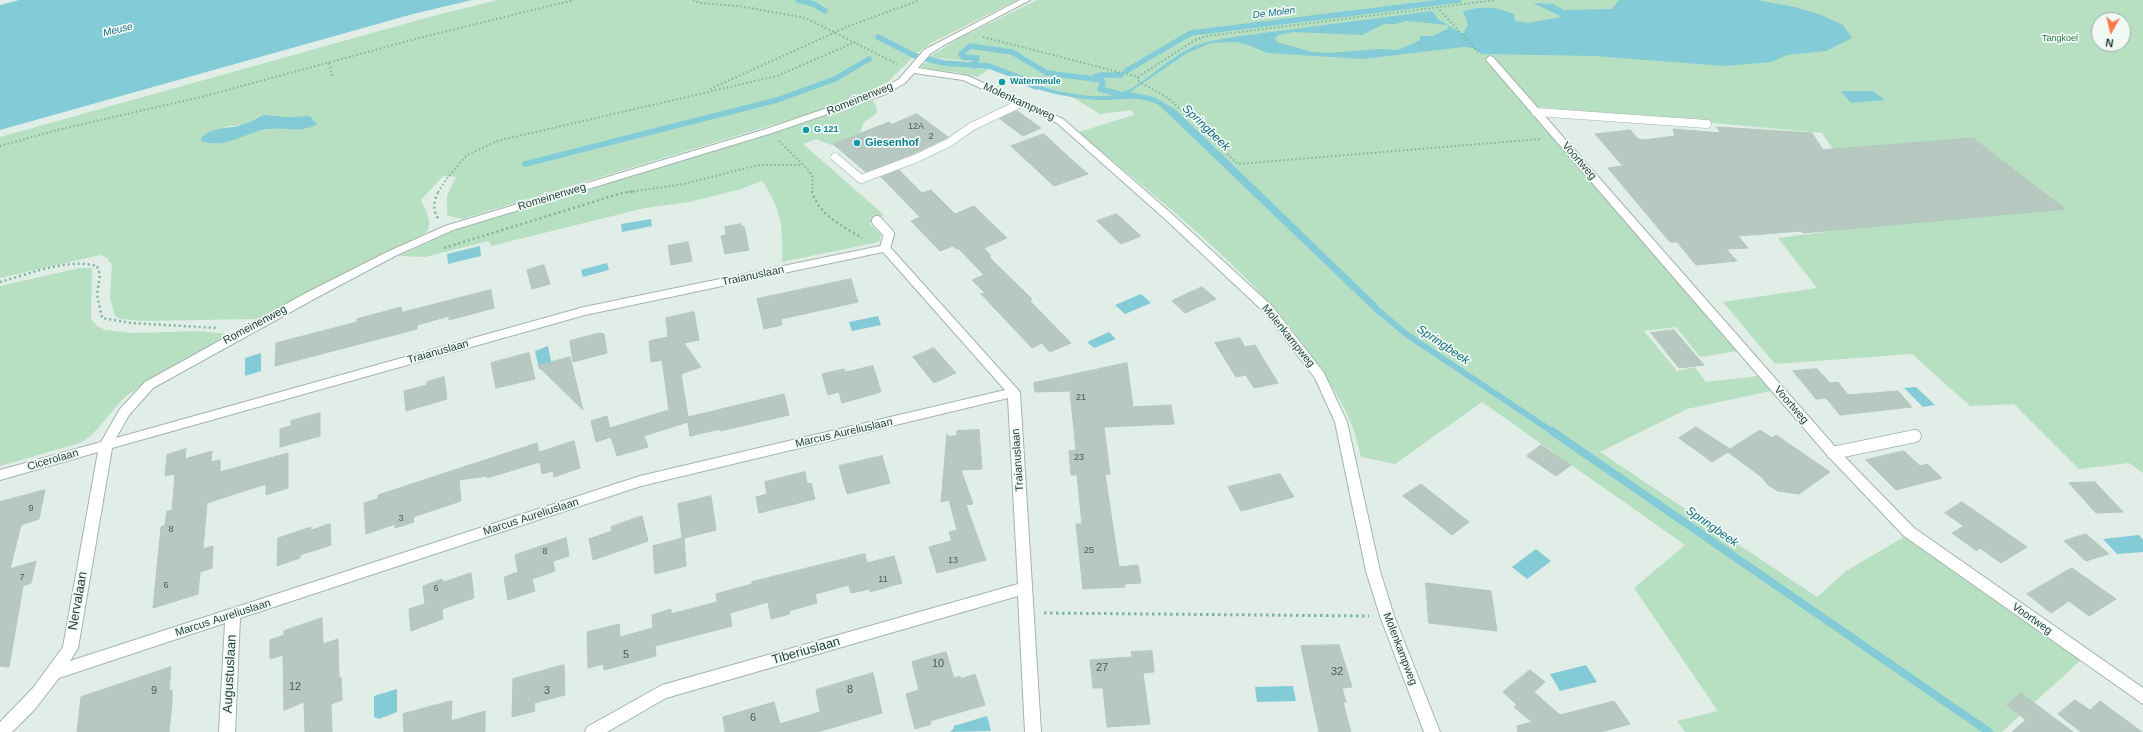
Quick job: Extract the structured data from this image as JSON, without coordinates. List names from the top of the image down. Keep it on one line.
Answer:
{"streets":{"street":["Romeinenweg","Molenkampweg","Voortweg","Traianuslaan","Marcus Aureliuslaan","Cicerolaan","Nervalaan","Tiberiuslaan","Augustuslaan"]},"crossings":[["Romeinenweg","Molenkampweg"],["Romeinenweg","Traianuslaan"],["Romeinenweg","Cicerolaan"],["Romeinenweg","Nervalaan"],["Traianuslaan","Marcus Aureliuslaan"],["Traianuslaan","Cicerolaan"],["Traianuslaan","Nervalaan"],["Traianuslaan","Tiberiuslaan"],["Marcus Aureliuslaan","Nervalaan"],["Marcus Aureliuslaan","Augustuslaan"],["Cicerolaan","Nervalaan"]],"water":["De Molen","Meuse","Springbeek"],"parks":["Tangkoel"],"places":["Watermeule","G 121","Giesenhof"],"house_numbers":["12A","2","21","23","9","3","8","25","8","13","7","11","6","6","5","10","27","32","12","8","9","3","6"],"north":"bottom"}
